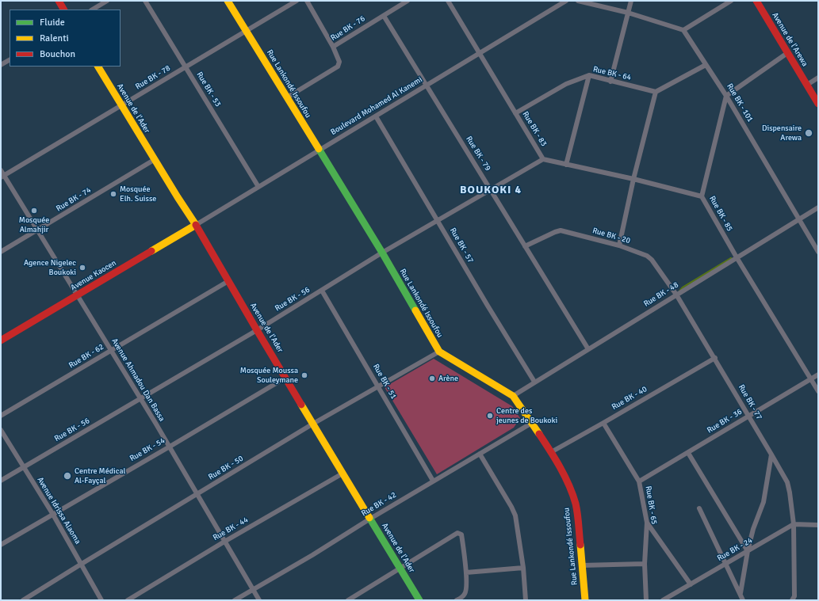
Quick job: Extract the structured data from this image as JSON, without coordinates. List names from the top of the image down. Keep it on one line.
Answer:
{"streets":{"street":["Rue BK - 76","Avenue de l'Arewa","Rue BK - 64","Rue BK - 78","Rue Lankondé Issoufou","Rue BK - 53","Rue BK - 101","Boulevard Mohamed Al Kanemi","Avenue de l'Ader","Rue BK - 83","Rue BK - 79","Rue BK - 74","Rue BK - 85","Rue BK - 20","Rue BK - 57","Avenue Kaocen","Rue BK - 48","Rue BK - 56","Rue BK - 62","Avenue Ahmadou Dan Bassa","Rue BK - 51","Rue BK - 40","Rue BK - 77","Rue BK - 36","Rue BK - 54","Rue BK - 50","Rue BK - 42","Rue BK - 65","Avenue Idrissa Alaoma","Rue BK - 44","Rue BK - 24"]},"crossings":[["Rue BK - 76","Rue Lankondé Issoufou"],["Rue BK - 76","Rue BK - 79"],["Rue BK - 64","Rue BK - 83"],["Rue BK - 78","Rue Lankondé Issoufou"],["Rue BK - 78","Rue BK - 53"],["Rue BK - 78","Avenue de l'Ader"],["Rue BK - 78","Avenue Ahmadou Dan Bassa"],["Rue Lankondé Issoufou","Boulevard Mohamed Al Kanemi"],["Rue Lankondé Issoufou","Rue BK - 48"],["Rue Lankondé Issoufou","Rue BK - 56"],["Rue Lankondé Issoufou","Rue BK - 40"],["Rue Lankondé Issoufou","Rue BK - 50"],["Rue Lankondé Issoufou","Rue BK - 42"],["Rue BK - 53","Boulevard Mohamed Al Kanemi"],["Rue BK - 101","Rue BK - 85"],["Rue BK - 101","Rue BK - 48"],["Boulevard Mohamed Al Kanemi","Avenue de l'Ader"],["Boulevard Mohamed Al Kanemi","Rue BK - 83"],["Boulevard Mohamed Al Kanemi","Rue BK - 79"],["Boulevard Mohamed Al Kanemi","Rue BK - 57"],["Boulevard Mohamed Al Kanemi","Avenue Kaocen"],["Avenue de l'Ader","Rue BK - 74"],["Avenue de l'Ader","Avenue Kaocen"],["Avenue de l'Ader","Rue BK - 56"],["Avenue de l'Ader","Rue BK - 62"],["Avenue de l'Ader","Rue BK - 54"],["Avenue de l'Ader","Rue BK - 50"],["Avenue de l'Ader","Rue BK - 42"],["Avenue de l'Ader","Rue BK - 44"],["Rue BK - 83","Rue BK - 85"],["Rue BK - 83","Rue BK - 56"],["Rue BK - 79","Rue BK - 20"],["Rue BK - 79","Rue BK - 48"],["Rue BK - 79","Rue BK - 56"],["Rue BK - 74","Avenue Ahmadou Dan Bassa"],["Rue BK - 85","Rue BK - 48"],["Rue BK - 85","Rue BK - 36"],["Rue BK - 20","Rue BK - 48"],["Rue BK - 20","Rue BK - 77"],["Rue BK - 57","Rue BK - 48"],["Rue BK - 57","Rue BK - 56"],["Avenue Kaocen","Avenue Ahmadou Dan Bassa"],["Rue BK - 48","Rue BK - 77"],["Rue BK - 56","Avenue Ahmadou Dan Bassa"],["Rue BK - 56","Rue BK - 51"],["Rue BK - 56","Avenue Idrissa Alaoma"],["Rue BK - 62","Avenue Ahmadou Dan Bassa"],["Avenue Ahmadou Dan Bassa","Rue BK - 54"],["Avenue Ahmadou Dan Bassa","Rue BK - 50"],["Avenue Ahmadou Dan Bassa","Rue BK - 42"],["Avenue Ahmadou Dan Bassa","Rue BK - 44"],["Rue BK - 51","Rue BK - 50"],["Rue BK - 51","Rue BK - 42"],["Rue BK - 40","Rue BK - 77"],["Rue BK - 40","Rue BK - 65"],["Rue BK - 77","Rue BK - 36"],["Rue BK - 77","Rue BK - 24"],["Rue BK - 36","Rue BK - 65"],["Rue BK - 54","Avenue Idrissa Alaoma"],["Rue BK - 50","Avenue Idrissa Alaoma"]],"districts":["BOUKOKI 4"],"places":["Dispensaire Arewa","Mosquée Elh. Suisse","Mosquée Almahjir","Agence Nigelec Boukoki","Mosquée Moussa Souleymane","Arène","Centre des jeunes de Boukoki","Centre Médical Al-Fayçal"],"legend":["Fluide","Ralenti","Bouchon"]}
